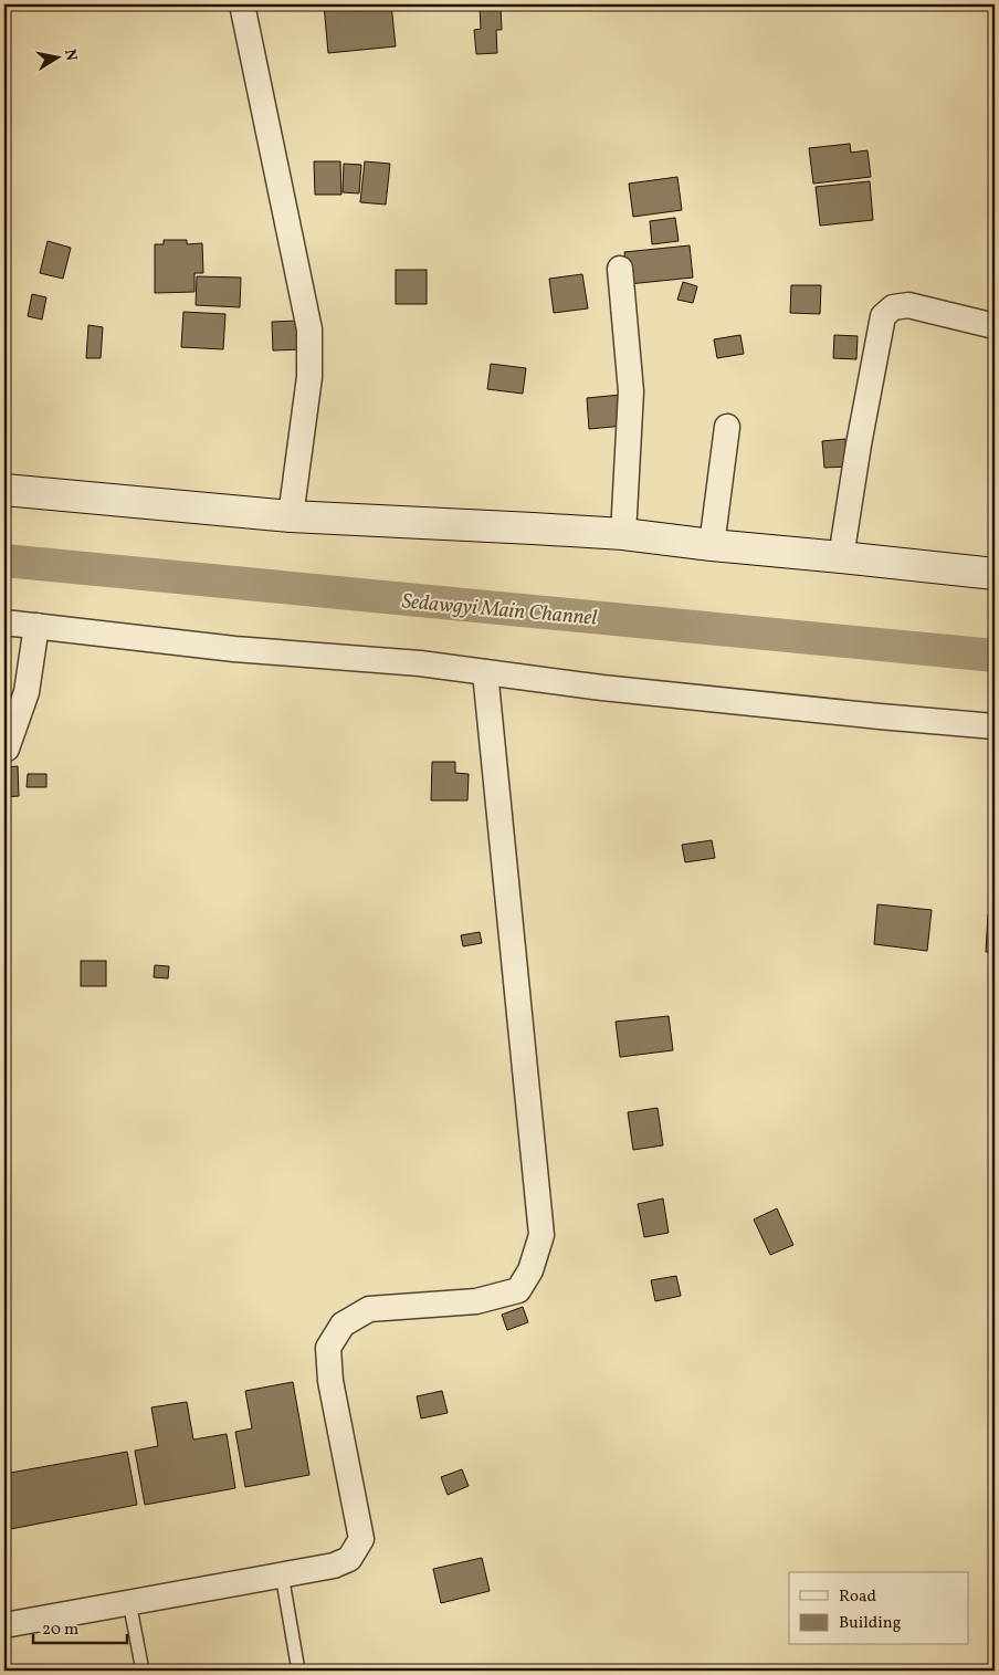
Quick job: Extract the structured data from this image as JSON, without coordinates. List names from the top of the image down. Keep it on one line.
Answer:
{"water":["Sedawgyi Main Channel"],"legend":["Road","Building"],"scale_bar":"20 m","north":"right"}
